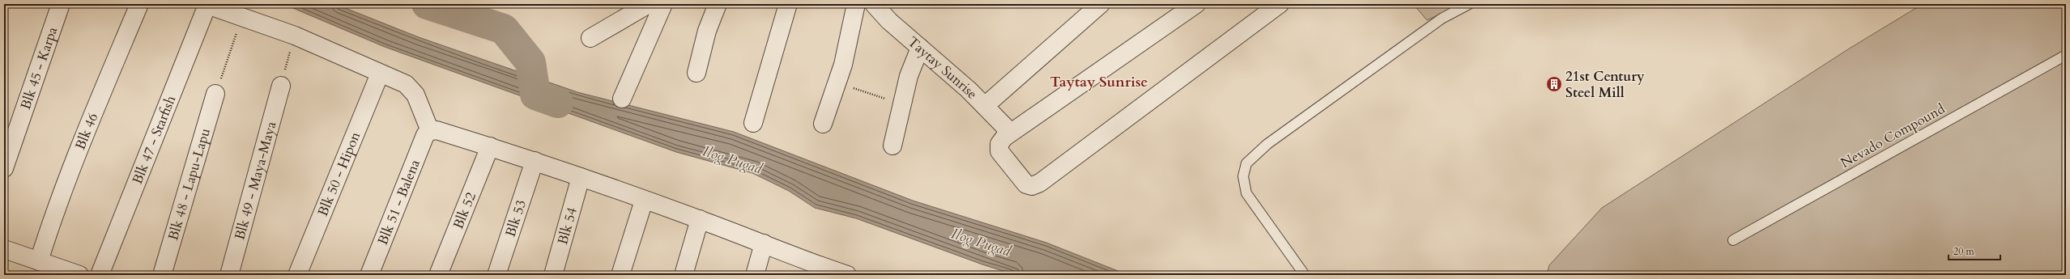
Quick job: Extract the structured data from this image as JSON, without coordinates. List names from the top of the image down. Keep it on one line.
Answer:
{"streets":{"street":["Blk 45 - Karpa","Taytay Sunrise","Blk 46","Blk 47 - Starfish","Blk 50 - Hipon","Blk 49 - Maya-Maya","Blk 48 - Lapu-Lapu","Blk 51 - Balena","Blk 52","Blk 53","Blk 54"],"lane":["Nevado Compound"]},"districts":["Taytay Sunrise"],"water":["Ilog Pugad"],"places":{"building":["21st Century Steel Mill"]},"scale_bar":"20 m"}
